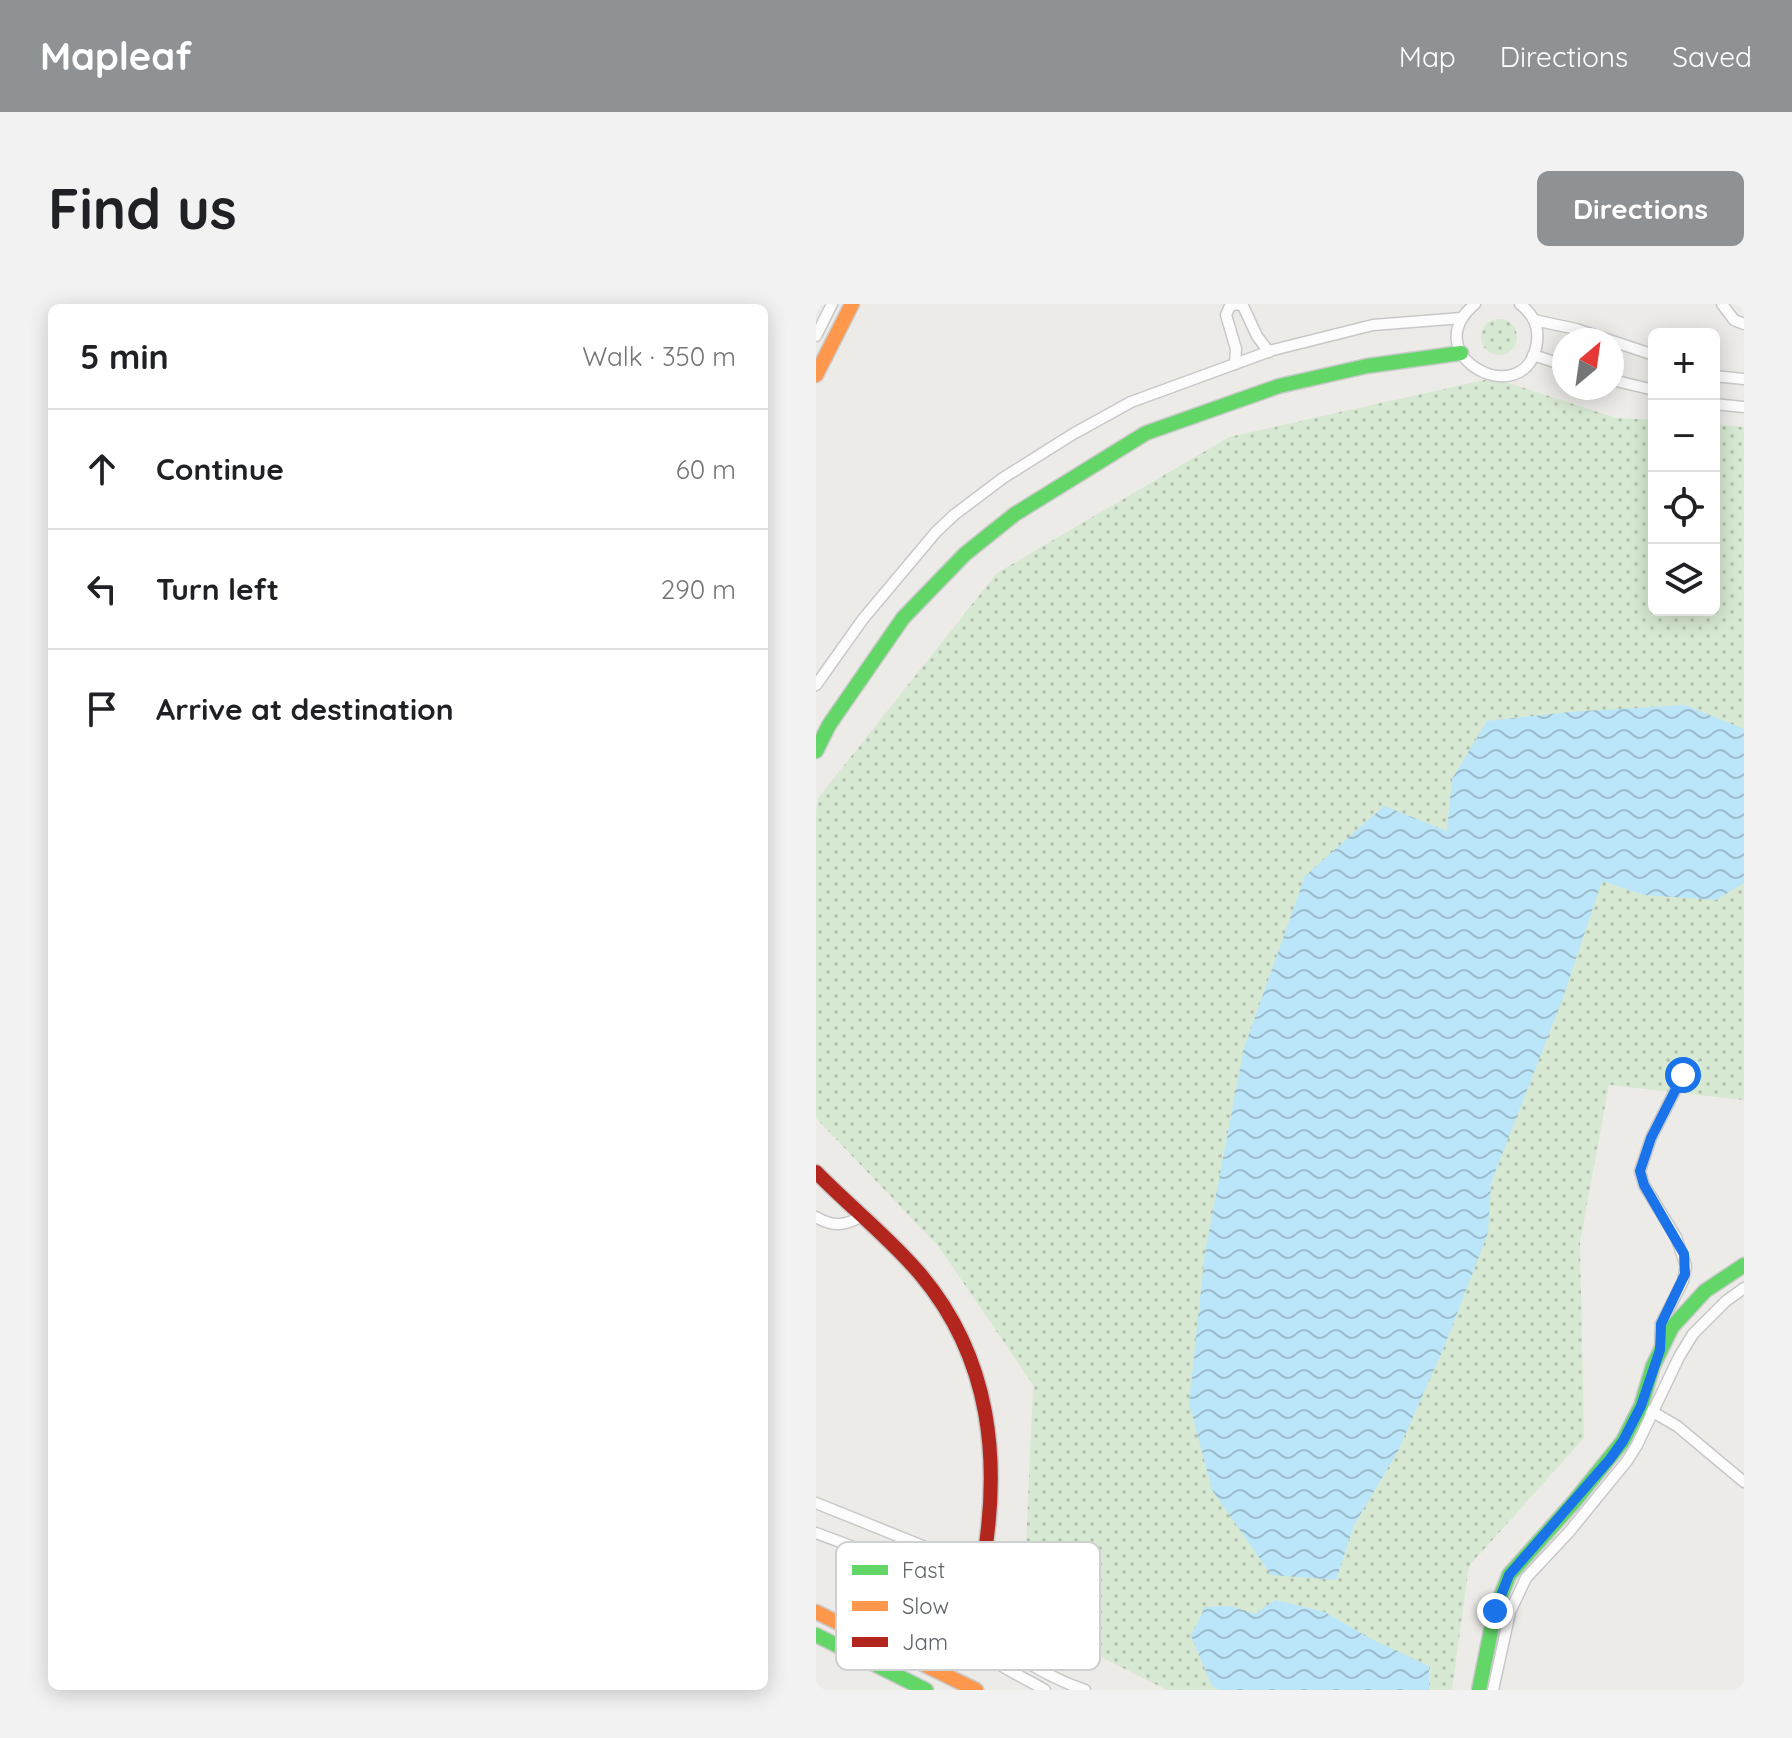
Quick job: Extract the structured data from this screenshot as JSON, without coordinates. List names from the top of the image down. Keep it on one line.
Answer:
{"legend":["Fast","Slow","Jam"],"north":"top right","page":{"header":"Mapleaf","nav":["Map","Directions","Saved"],"buttons":"Directions","title":"Find us","heading":["5 min","Walk · 350 m"],"map_buttons":["+","−"],"list":[["Continue","60 m"],["Turn left","290 m"],"Arrive at destination"]}}
